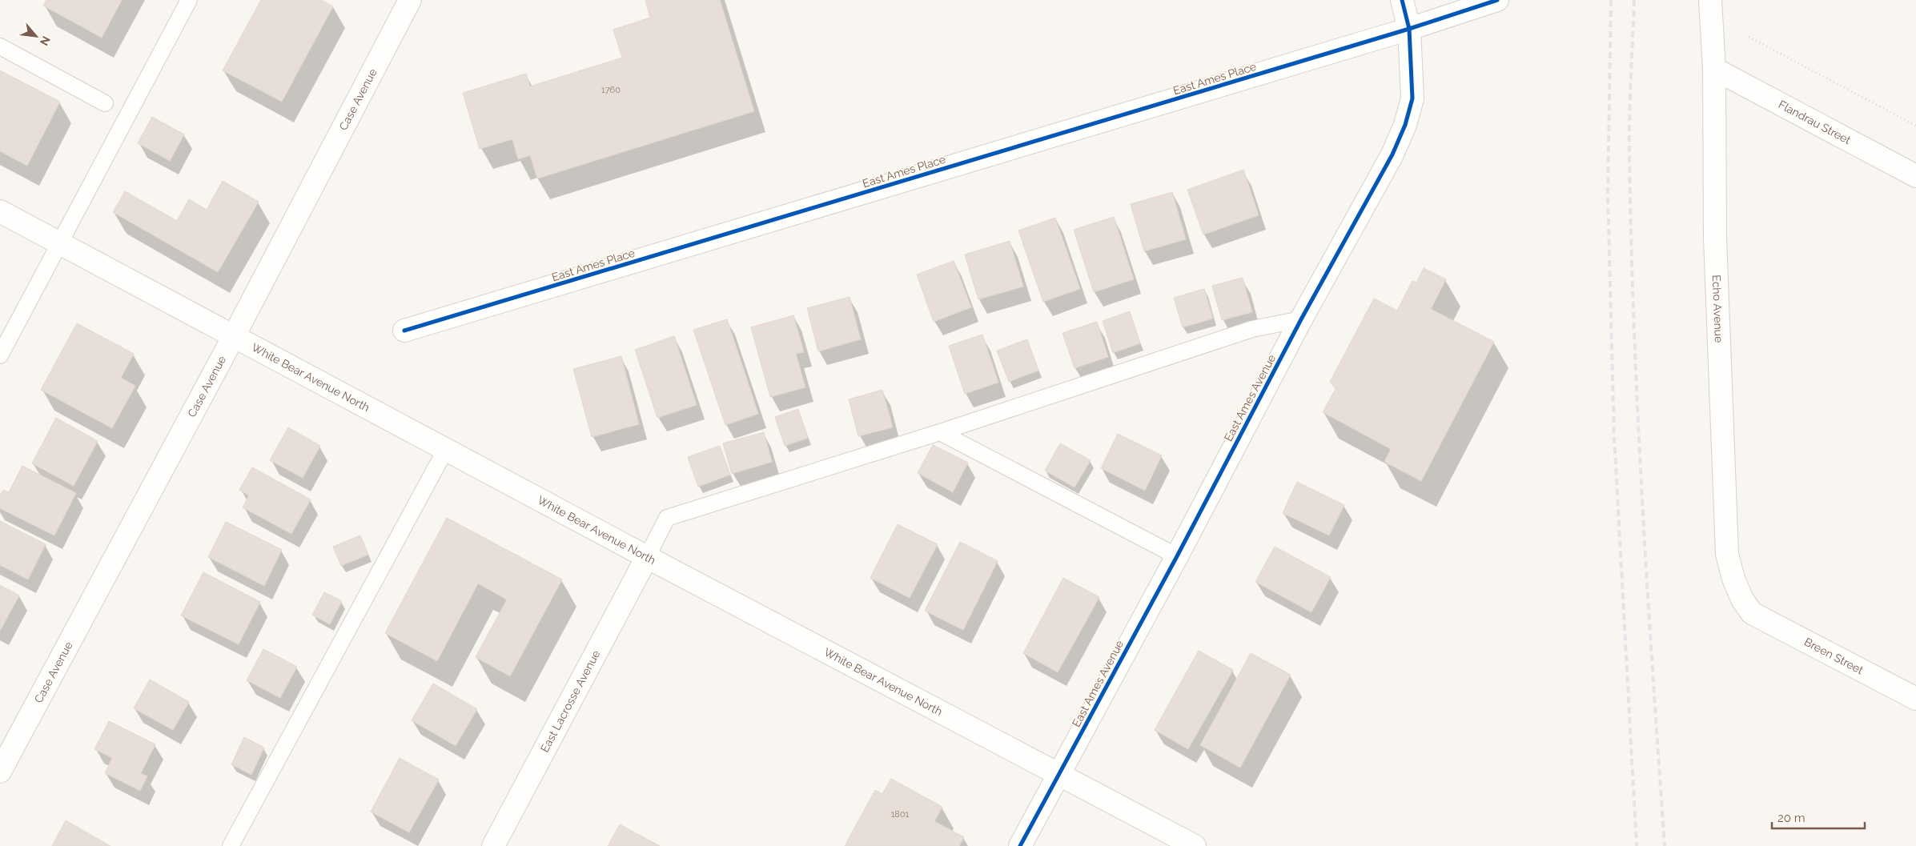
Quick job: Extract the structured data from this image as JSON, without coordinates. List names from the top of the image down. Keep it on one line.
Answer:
{"streets":{"street":["East Ames Place","Case Avenue","Flandrau Street","Echo Avenue","White Bear Avenue North","East Ames Avenue","Breen Street","East Lacrosse Avenue"]},"crossings":[["East Ames Place","East Ames Avenue"],["Case Avenue","White Bear Avenue North"],["Flandrau Street","Echo Avenue"],["Echo Avenue","Breen Street"],["White Bear Avenue North","East Ames Avenue"],["White Bear Avenue North","East Lacrosse Avenue"]],"house_numbers":["1760","1801"],"scale_bar":"20 m","north":"bottom right"}
